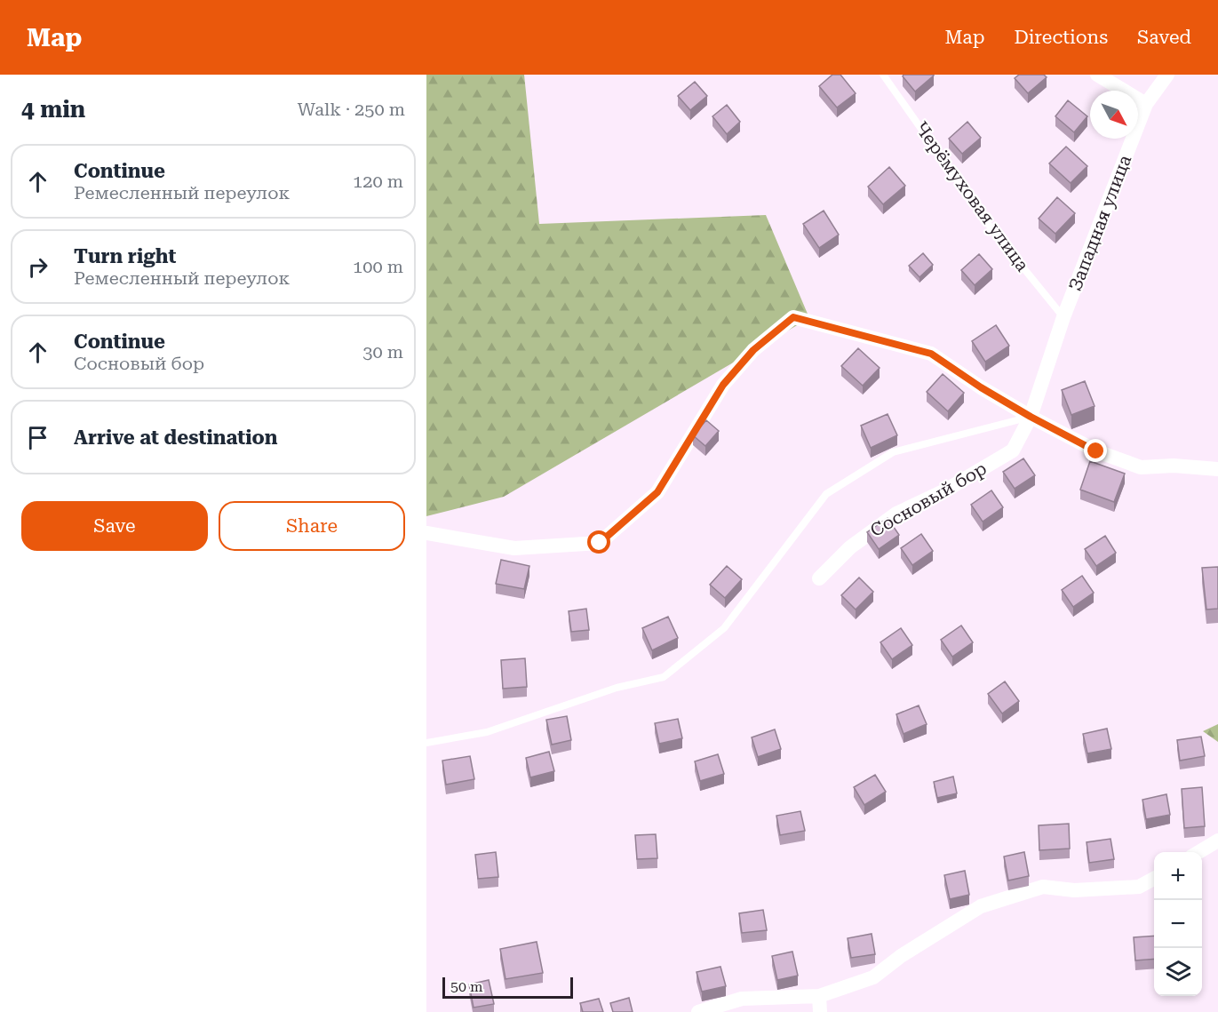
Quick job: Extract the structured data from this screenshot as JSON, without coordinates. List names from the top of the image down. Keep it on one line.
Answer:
{"streets":{"street":["Западная улица","Сосновый бор"],"lane":["Черёмуховая улица"]},"crossings":[["Черёмуховая улица","Западная улица"],["Черёмуховая улица","Сосновый бор"],["Западная улица","Сосновый бор"]],"scale_bar":"50 m","north":"bottom right","page":{"header":"Map","nav":["Map","Directions","Saved"],"heading":["4 min","Walk · 250 m"],"list":[["Continue","Ремесленный переулок","120 m"],["Turn right","Ремесленный переулок","100 m"],["Continue","Сосновый бор","30 m"],"Arrive at destination"],"buttons":["Save","Share"],"map_buttons":["+","−"],"scale":"50 m"}}
